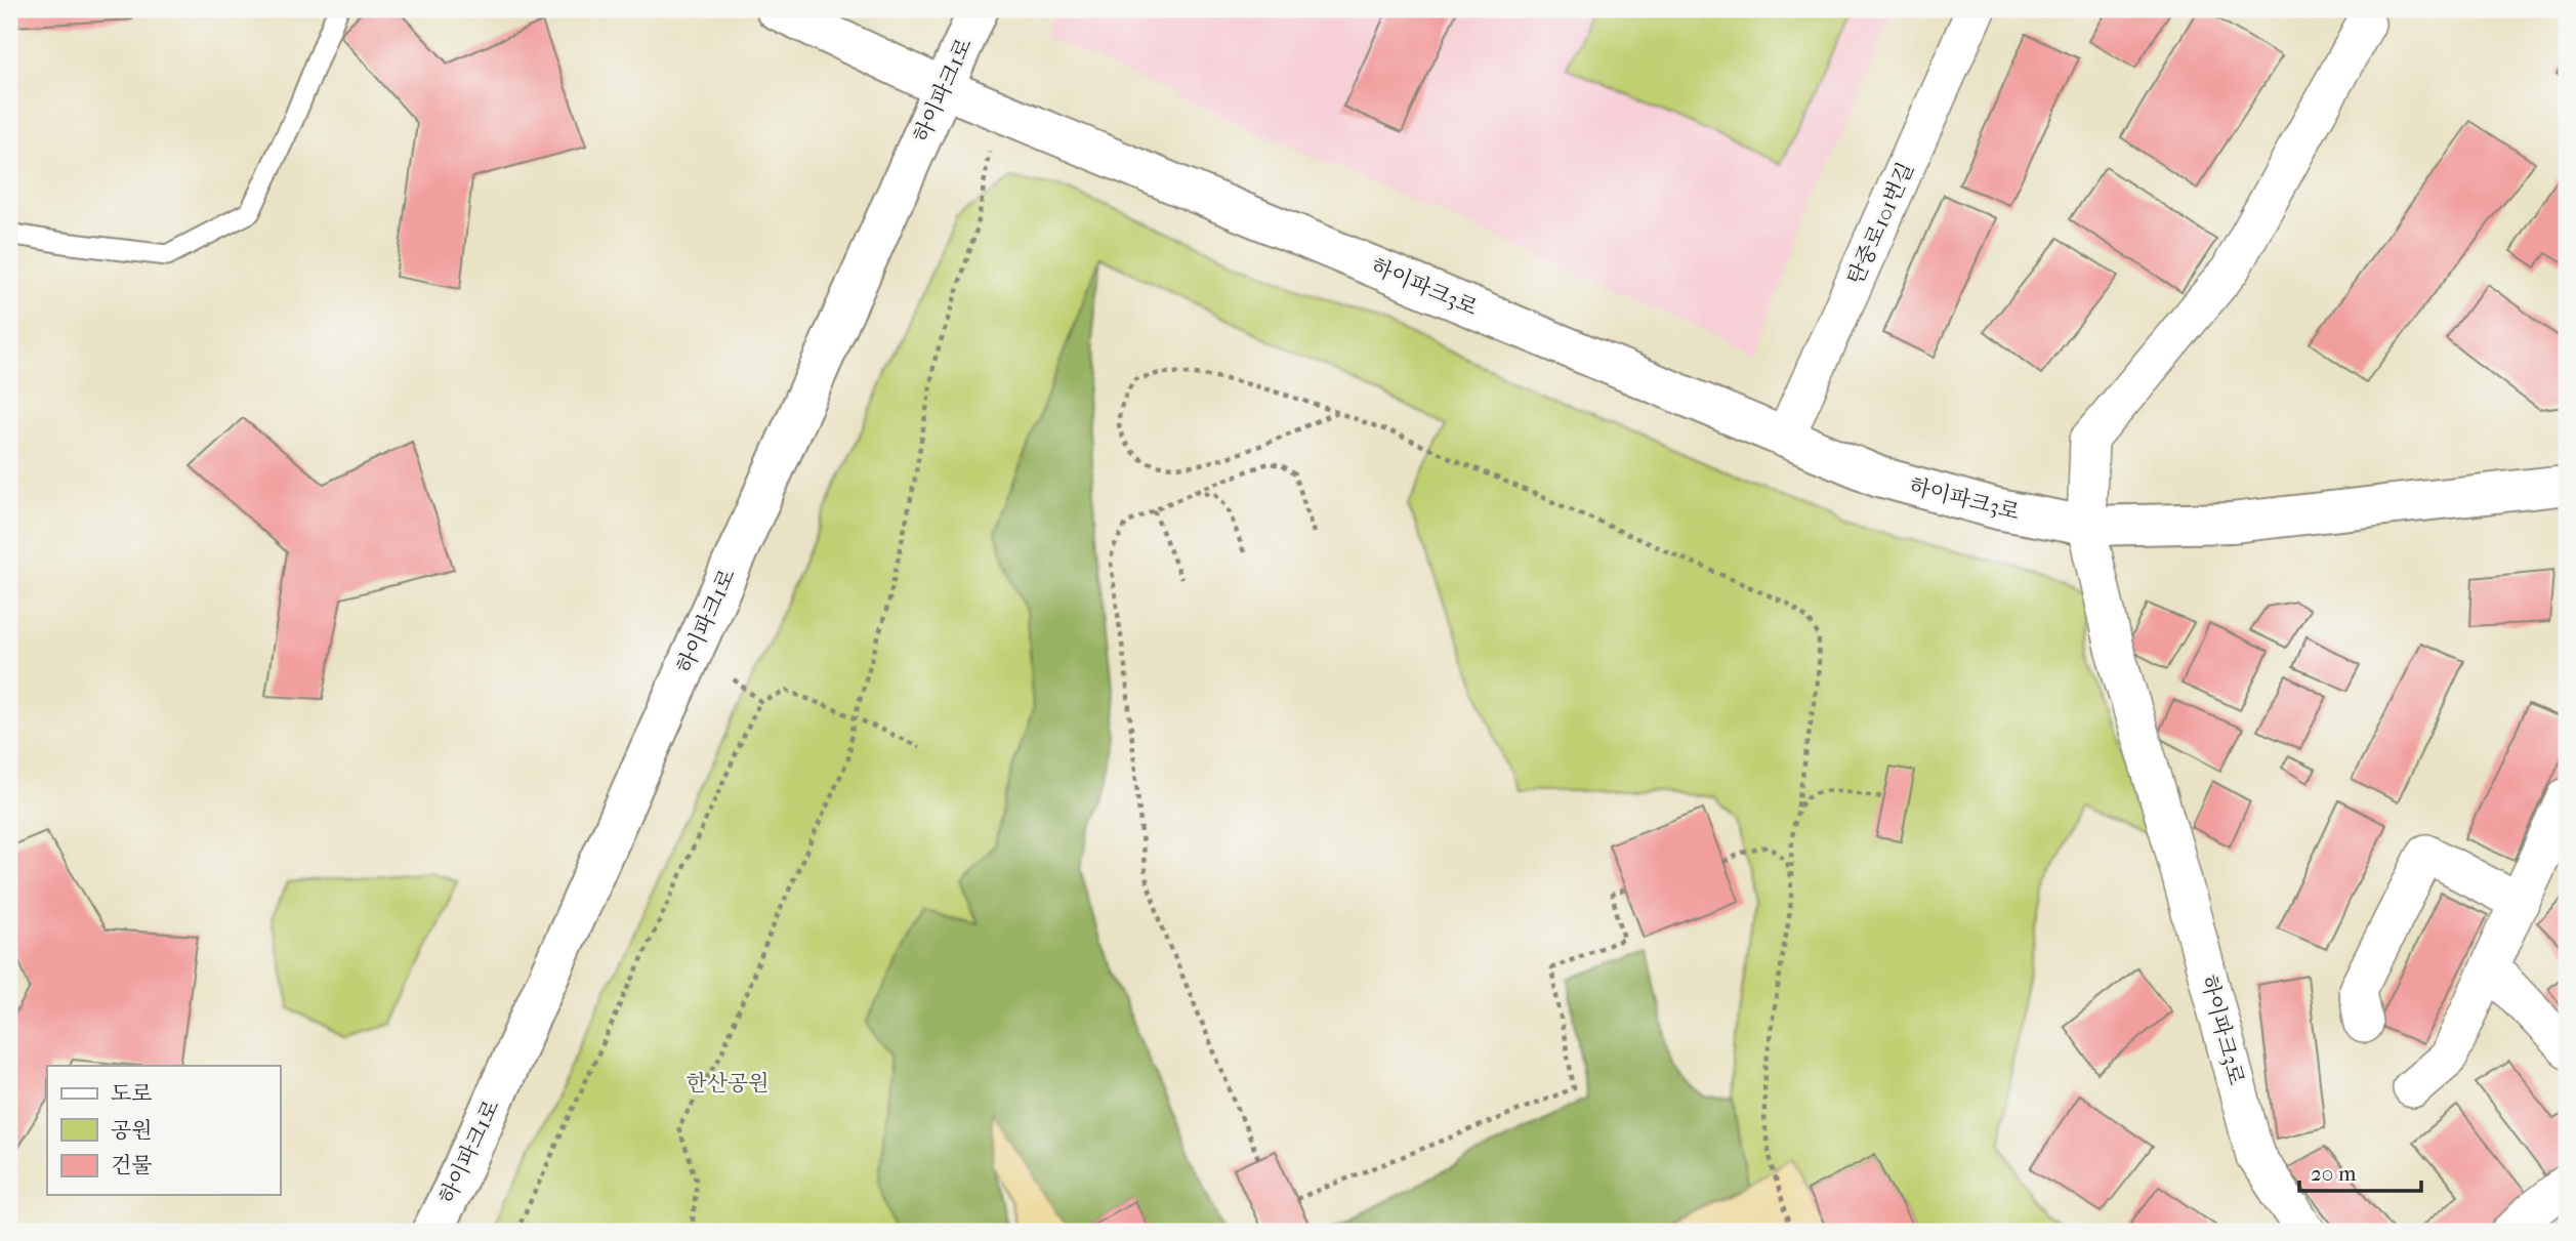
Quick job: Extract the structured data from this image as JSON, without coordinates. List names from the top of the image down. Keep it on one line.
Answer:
{"streets":{"street":["하이파크1로","탄중로101번길","하이파크3로"]},"crossings":[["하이파크1로","하이파크3로"],["탄중로101번길","하이파크3로"]],"parks":["한산공원"],"legend":["도로","공원","건물"],"scale_bar":"20 m"}
